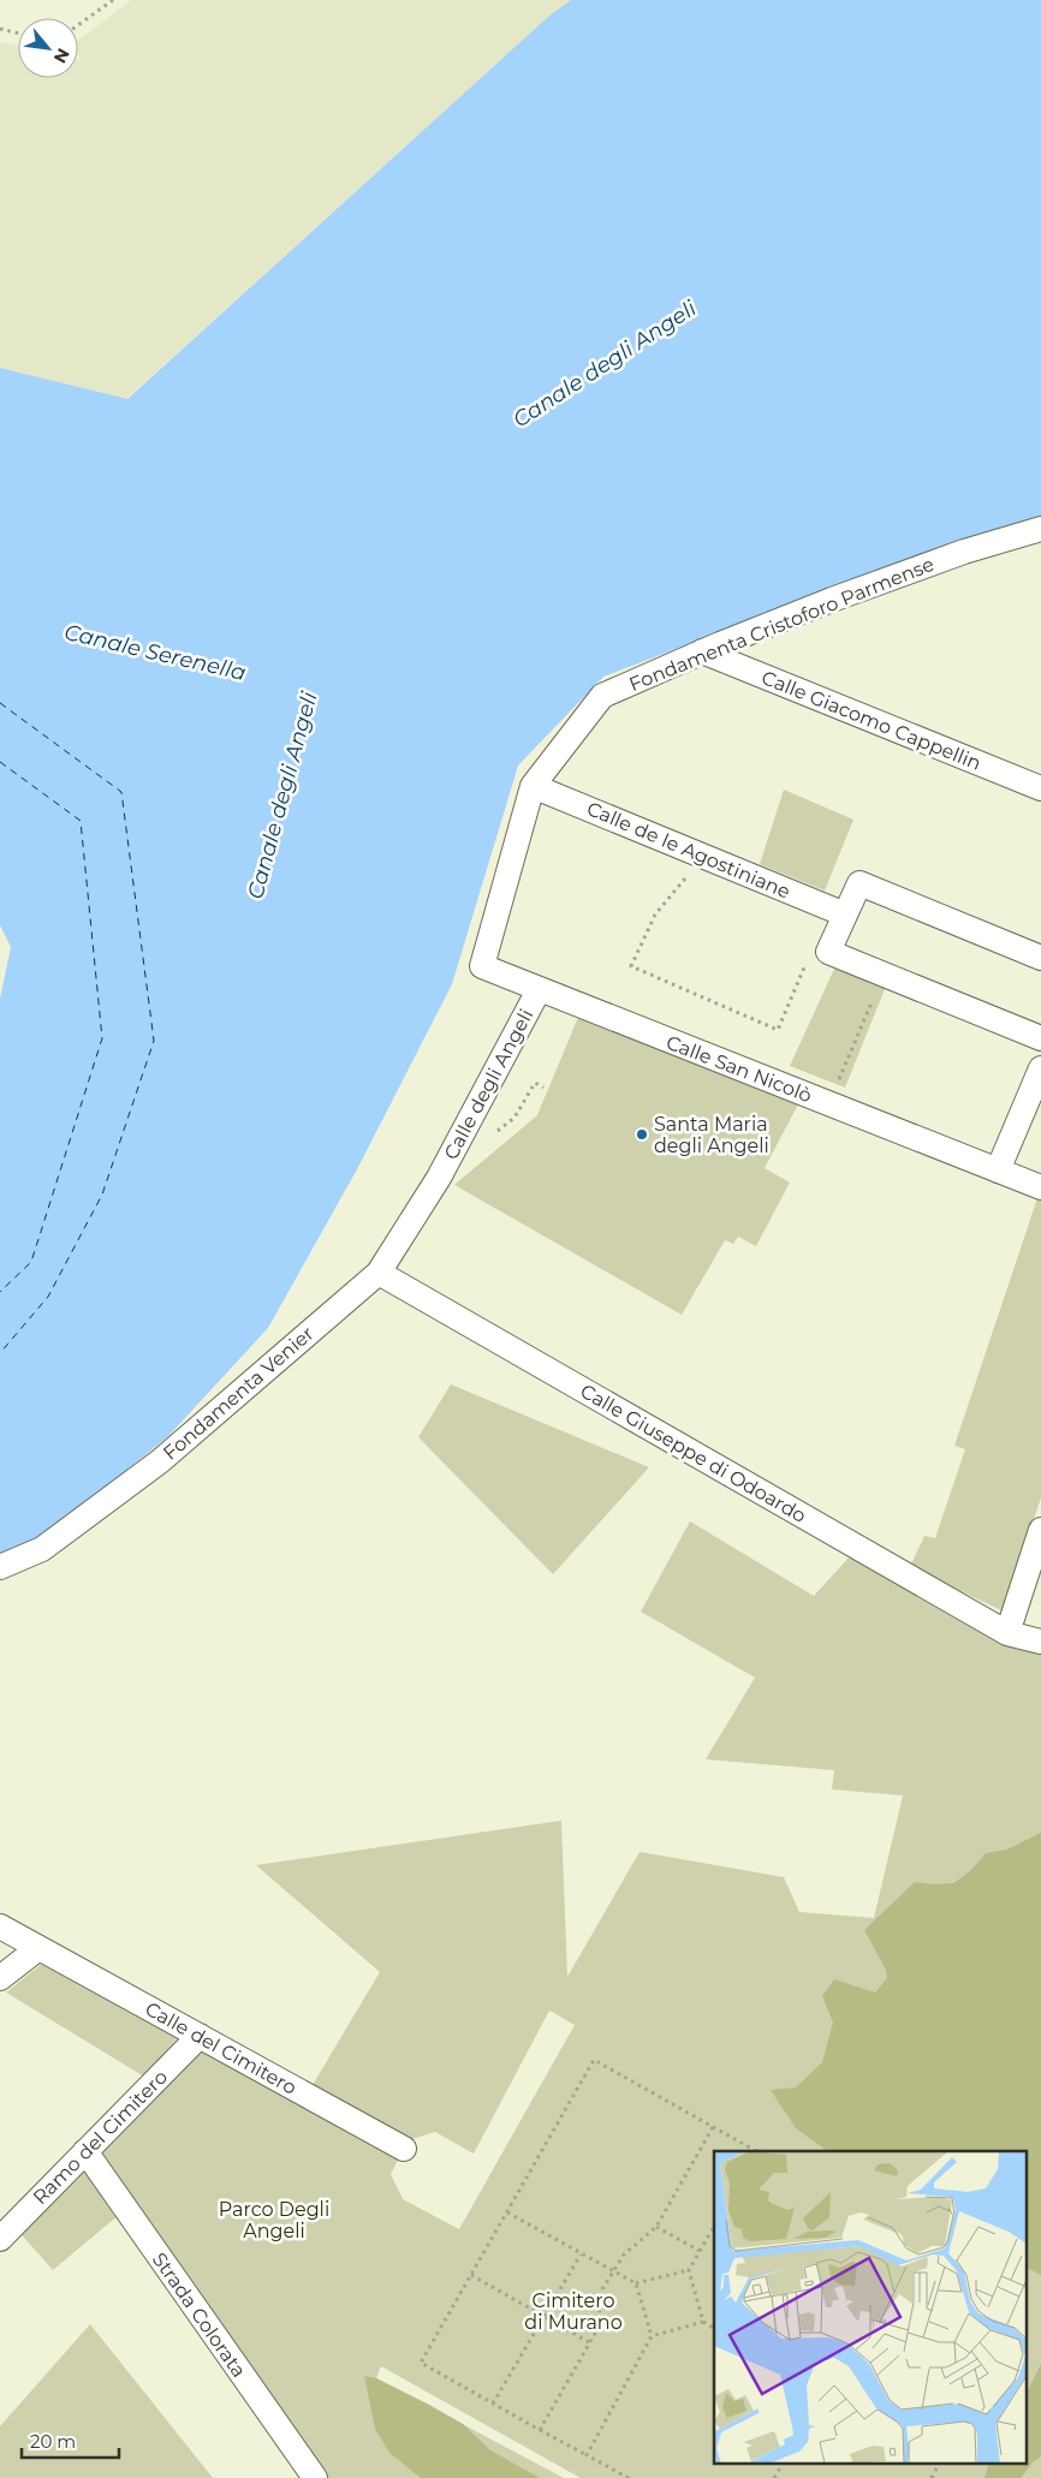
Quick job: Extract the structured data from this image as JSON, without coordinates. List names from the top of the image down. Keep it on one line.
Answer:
{"streets":{"street":["Fondamenta Cristoforo Parmense","Calle Giacomo Cappellin","Calle de le Agostiniane","Calle San Nicolò","Calle degli Angeli","Fondamenta Venier","Calle Giuseppe di Odoardo","Calle del Cimitero","Ramo del Cimitero","Strada Colorata"]},"crossings":[["Fondamenta Cristoforo Parmense","Calle Giacomo Cappellin"],["Fondamenta Cristoforo Parmense","Calle de le Agostiniane"],["Fondamenta Cristoforo Parmense","Calle San Nicolò"],["Calle San Nicolò","Calle degli Angeli"],["Calle degli Angeli","Fondamenta Venier"],["Fondamenta Venier","Calle Giuseppe di Odoardo"],["Calle del Cimitero","Ramo del Cimitero"],["Ramo del Cimitero","Strada Colorata"]],"water":["Canale degli Angeli","Canale Serenella"],"parks":["Parco Degli Angeli","Cimitero di Murano"],"places":["Santa Maria degli Angeli"],"scale_bar":"20 m","north":"bottom right"}
